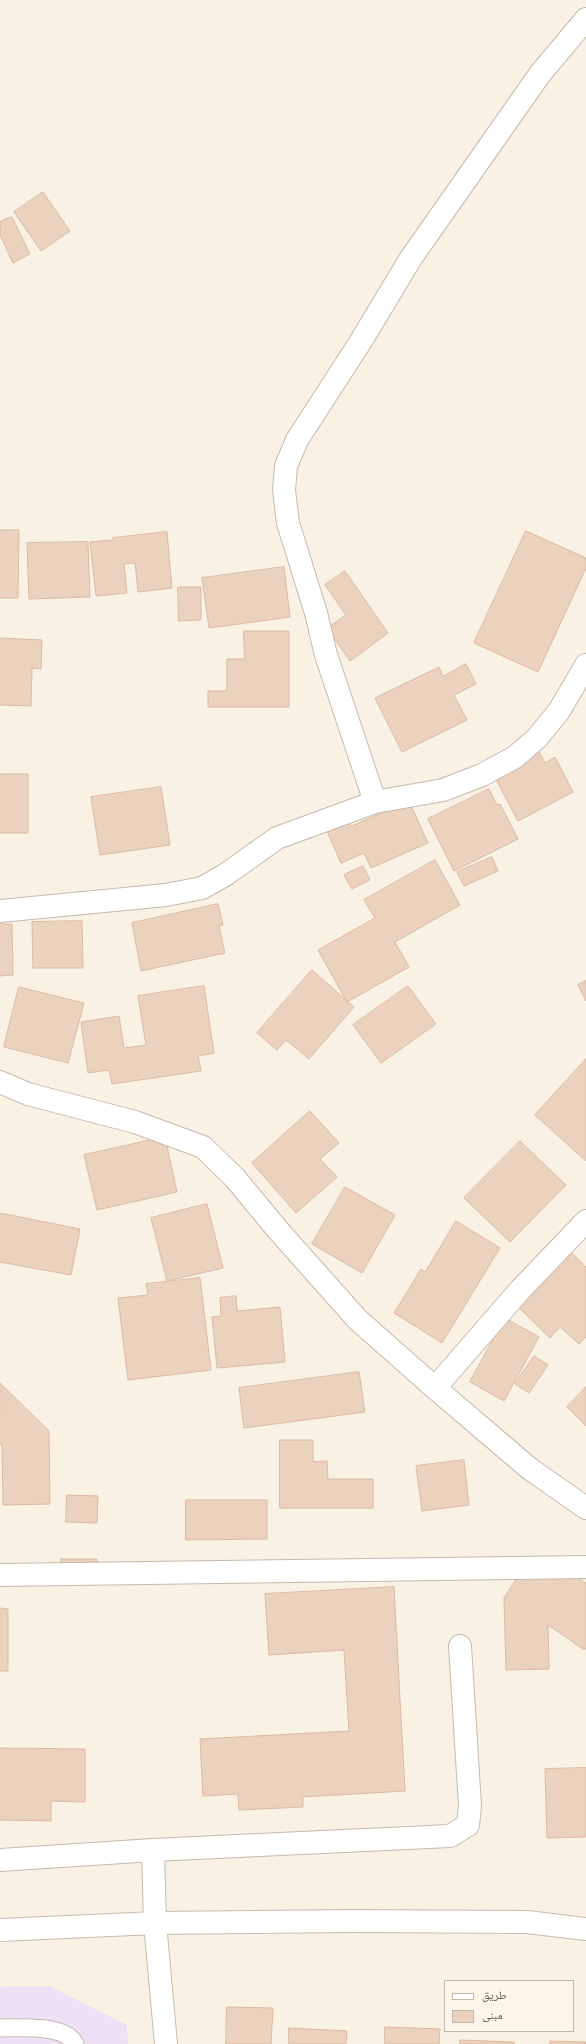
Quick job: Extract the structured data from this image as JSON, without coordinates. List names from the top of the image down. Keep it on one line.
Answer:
{"legend":["طريق","مبنى"]}
